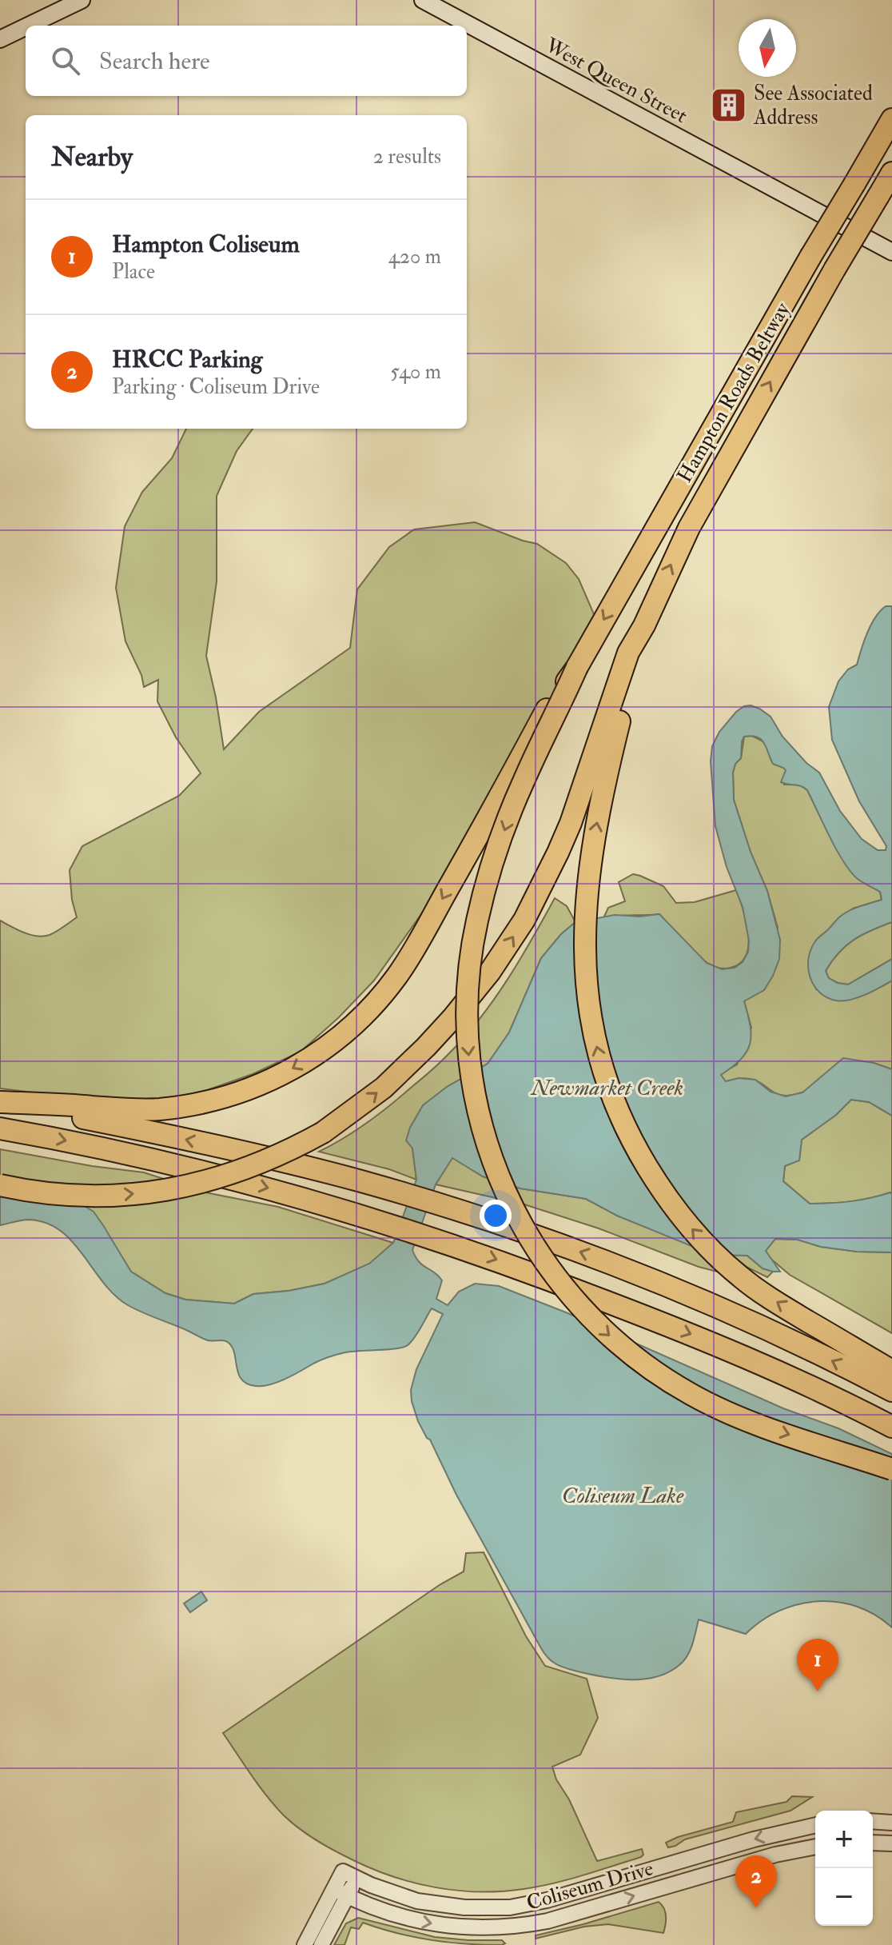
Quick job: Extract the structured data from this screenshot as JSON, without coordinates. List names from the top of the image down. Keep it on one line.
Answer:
{"streets":{"highway":["Hampton Roads Beltway"],"main road":["West Queen Street"],"street":["Coliseum Drive"]},"water":["Newmarket Creek","Coliseum Lake"],"places":{"building":["See Associated Address"]},"north":"bottom","page":{"search":"Search here","heading":["Nearby","2 results"],"list":[{"mark":"1","name":"Hampton Coliseum","note":"Place","value":"420 m"},{"mark":"2","name":"HRCC Parking","note":"Parking · Coliseum Drive","value":"540 m"}],"pins":["1","2"],"map_buttons":["+","−"]}}
